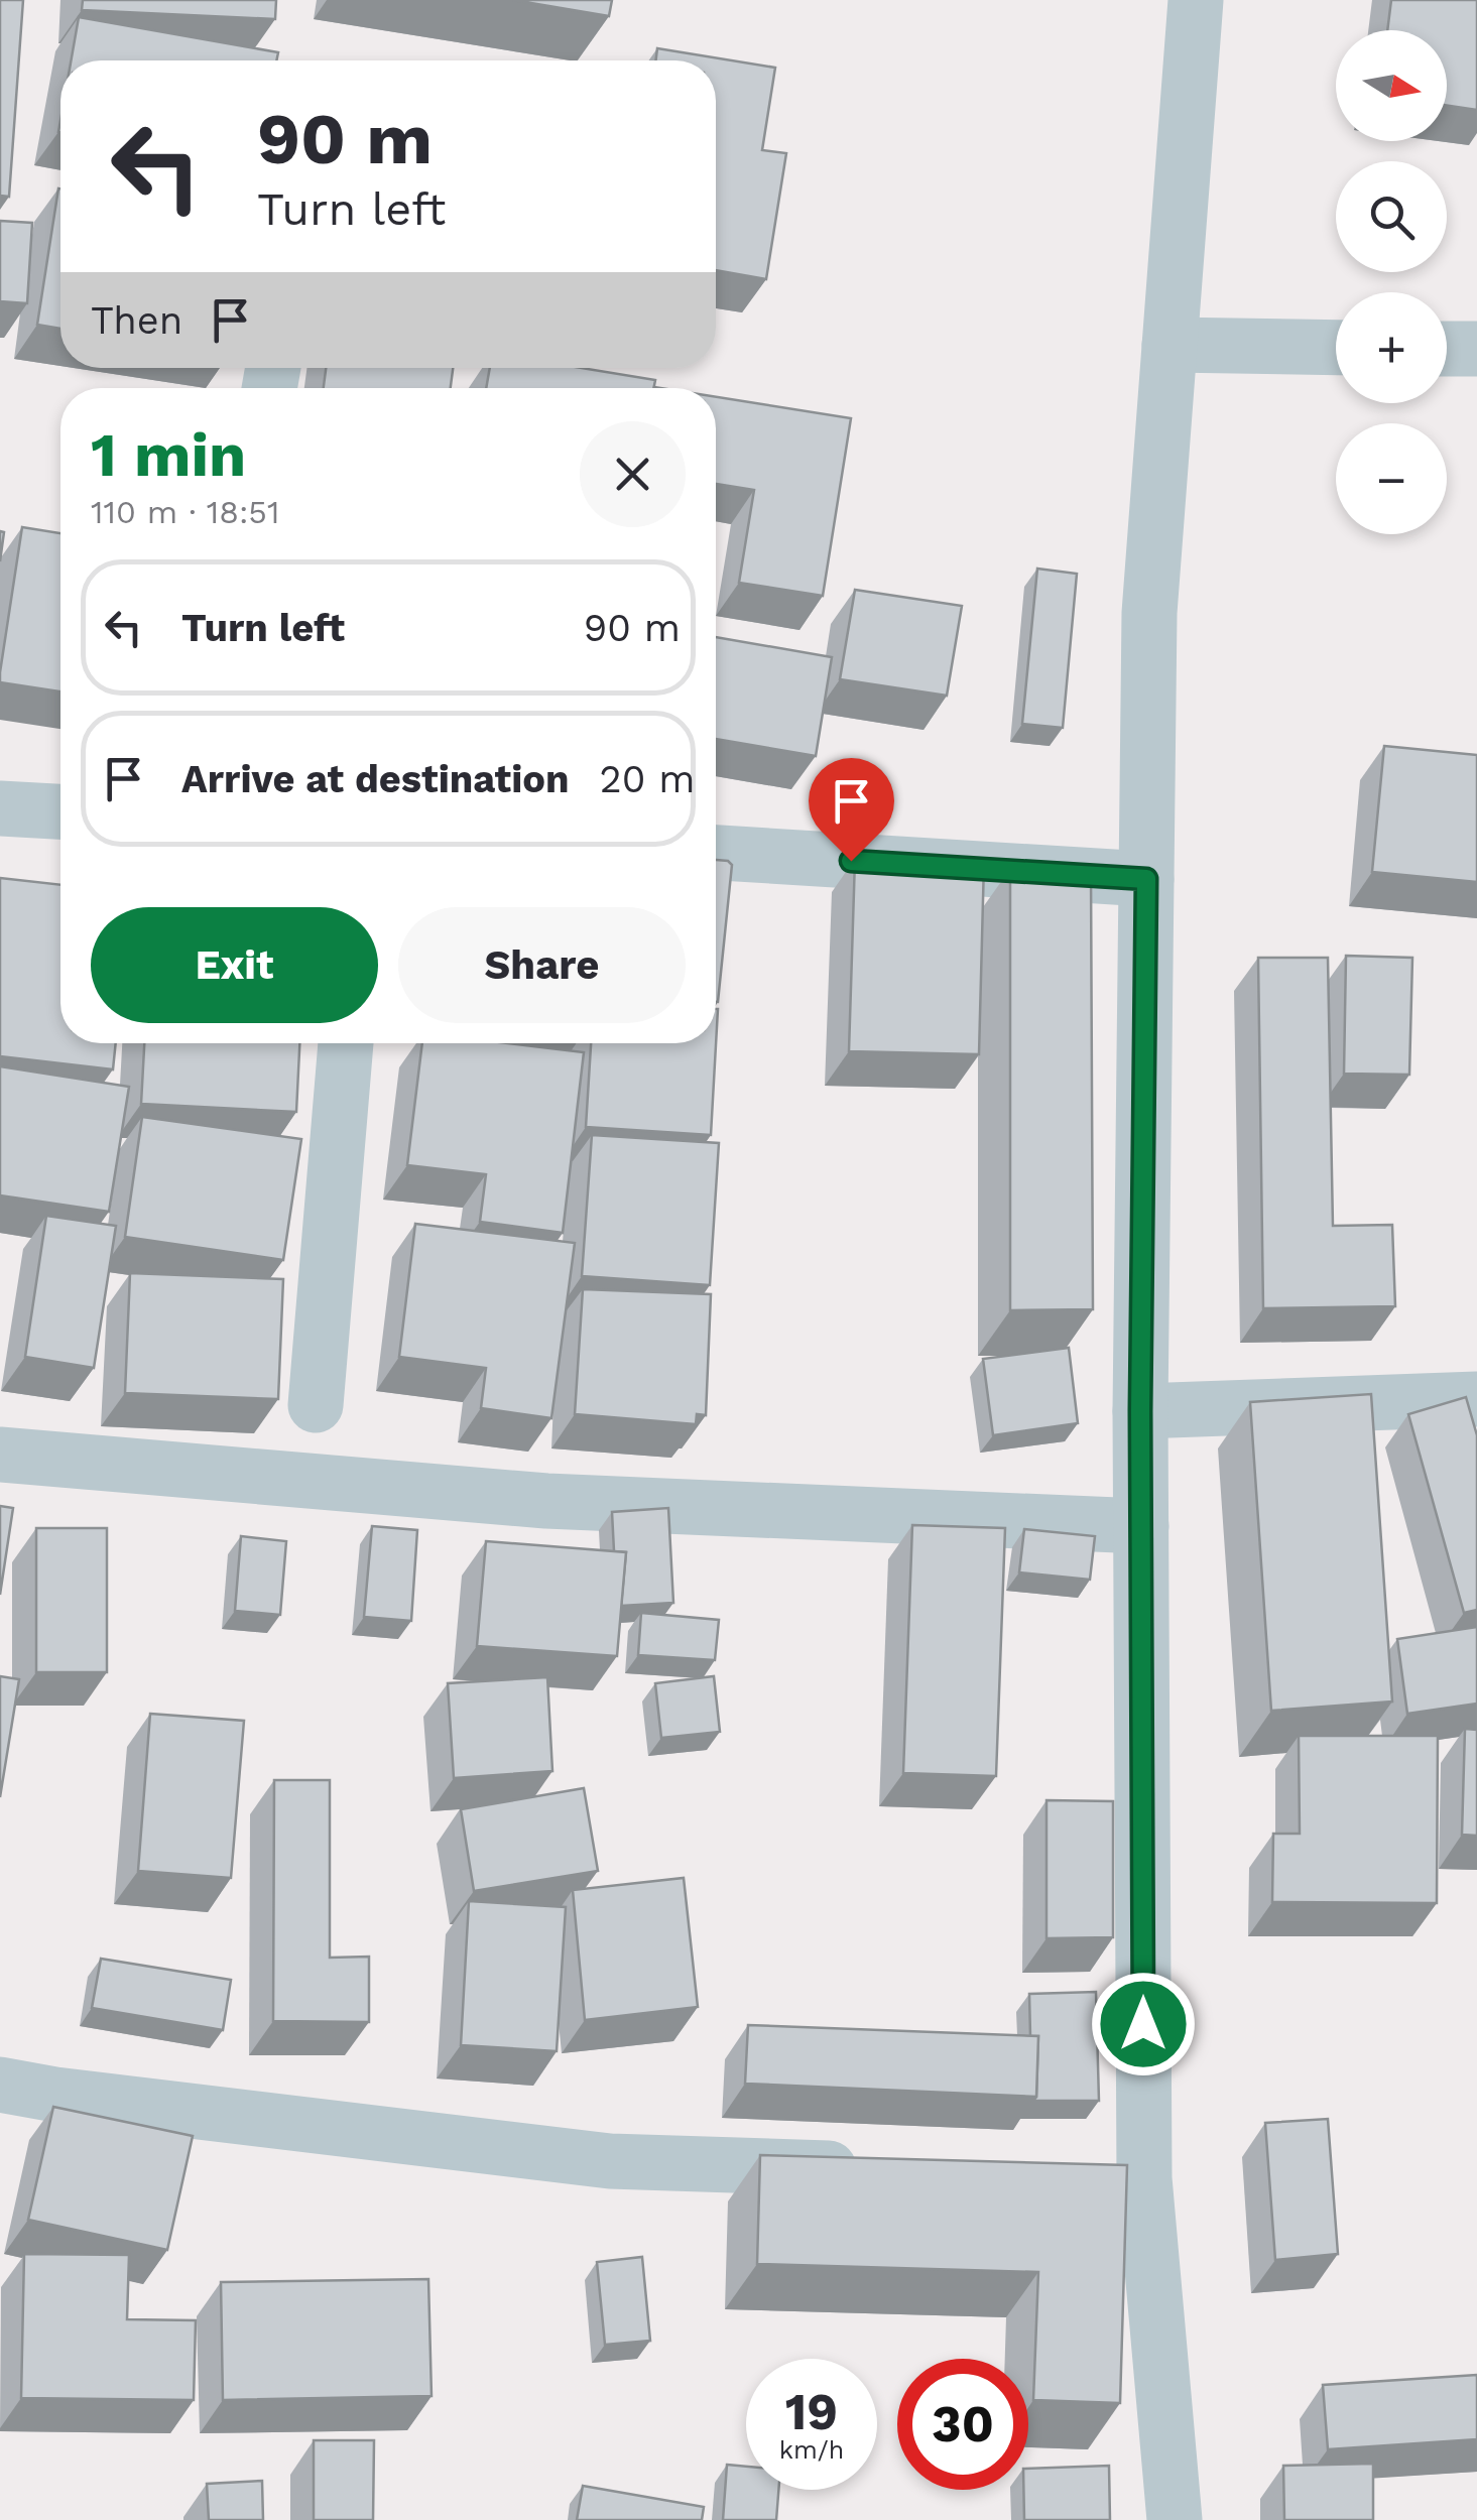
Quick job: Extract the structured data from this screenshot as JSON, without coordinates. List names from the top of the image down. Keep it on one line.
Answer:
{"north":"right","page":{"map_buttons":["+","−"],"turn":["90 m","Turn left"],"then":"Then","heading":["1 min","110 m · 18:51"],"list":[{"name":"Turn left","value":"90 m"},{"name":"Arrive at destination","value":"20 m"}],"buttons":["Exit","Share"],"speed":"19 km/h","limit":"30"}}
